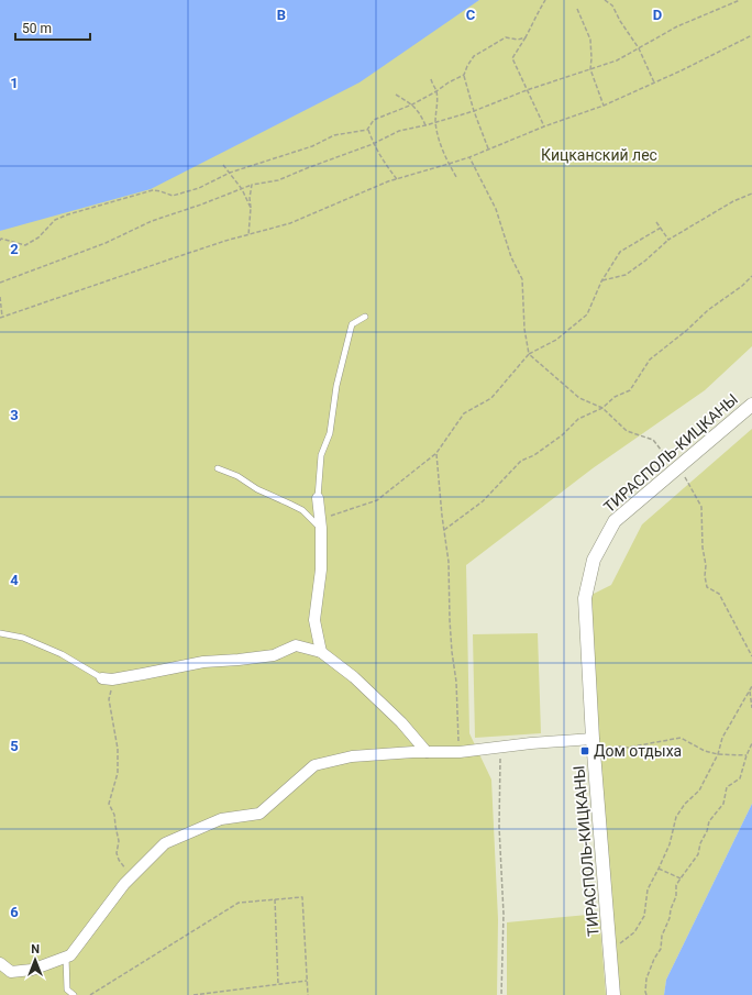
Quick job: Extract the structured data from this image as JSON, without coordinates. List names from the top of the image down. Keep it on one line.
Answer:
{"streets":{"street":["ТИРАСПОЛЬ-КИЦКАНЫ"]},"parks":["Кицканский лес"],"places":{"transit":["Дом отдыха"]},"scale_bar":"50 m","north":"top","grid":{"columns":["B","C","D"],"rows":["1","2","3","4","5","6"]}}
